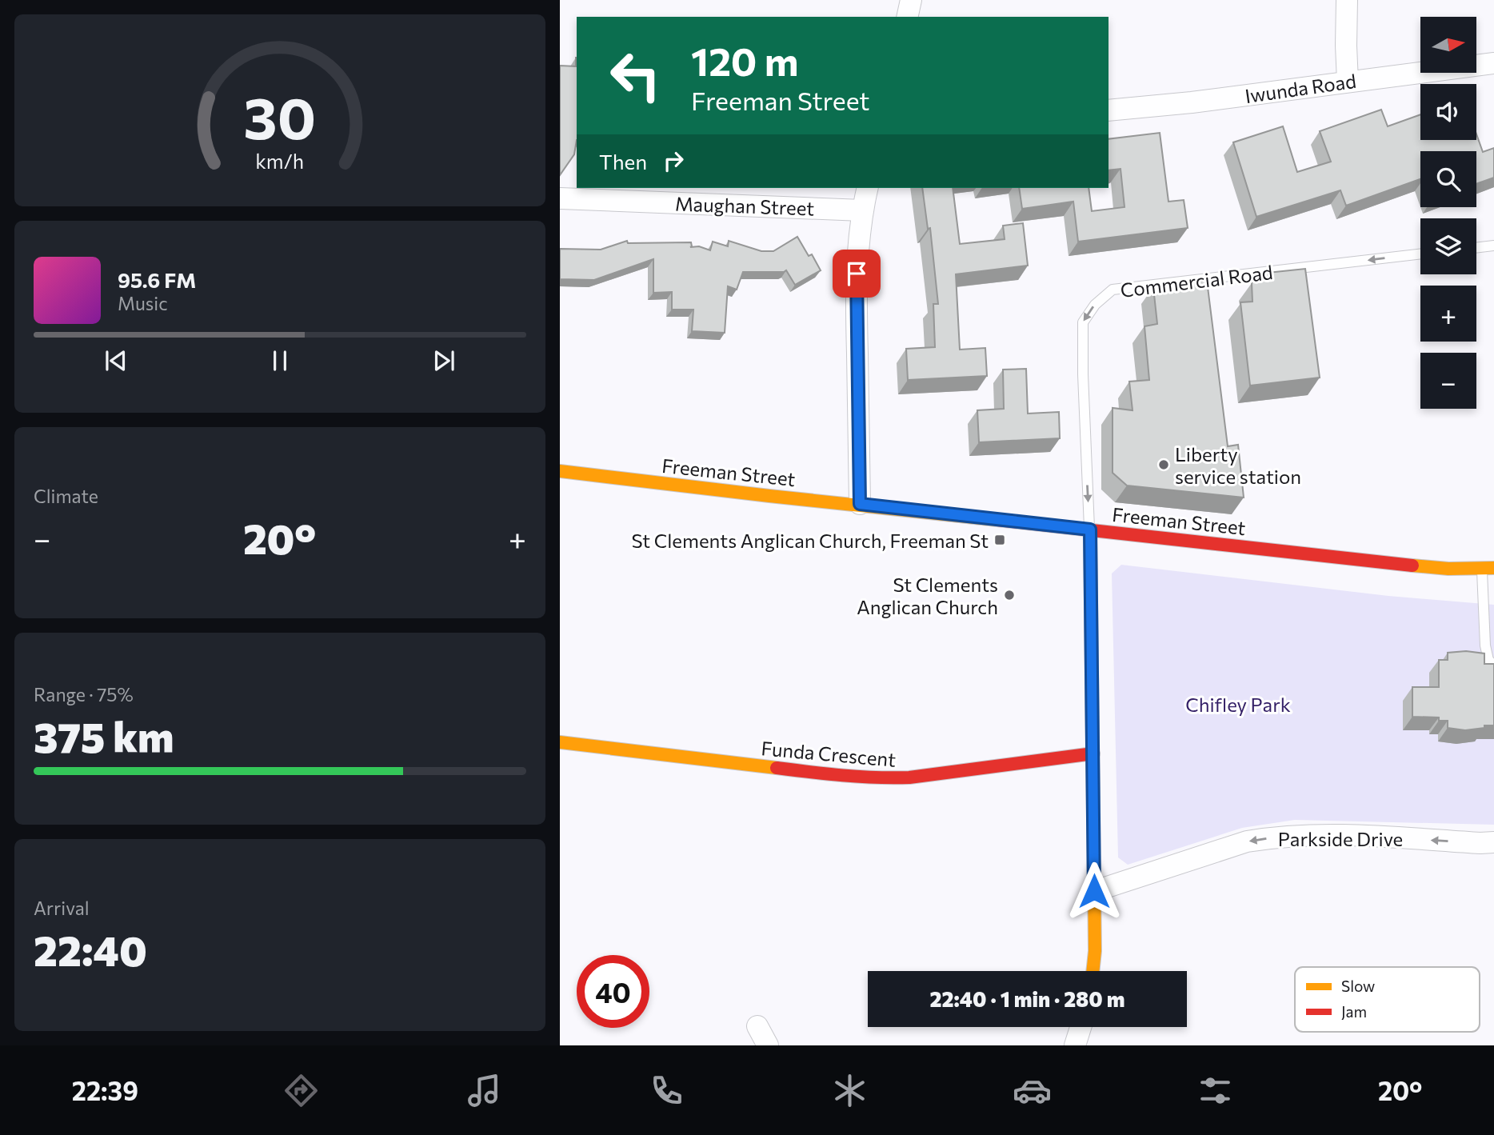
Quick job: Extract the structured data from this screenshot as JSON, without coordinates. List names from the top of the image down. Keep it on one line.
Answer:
{"streets":{"street":["Iwunda Road","Maughan Street","Freeman Street","Funda Crescent","Parkside Drive"],"lane":["Commercial Road"]},"crossings":[["Commercial Road","Freeman Street"]],"one_way":["Parkside Drive"],"parks":["Chifley Park"],"places":{"other":["Liberty service station","St Clements Anglican Church"],"transit":["St Clements Anglican Church, Freeman St"]},"legend":["Slow","Jam"],"north":"right","page":{"map_buttons":["+","−"],"turn":["120 m","Freeman Street"],"then":"Then","song":["95.6 FM","Music"],"tile":["Climate",["Range · 75%","375 km"],["Arrival","22:40"]],"heat":["−","20°","+"],"limit":"40","trip":"22:40 · 1 min · 280 m","tabs":["22:39","20°"],"gauge":["30","km/h"]}}
